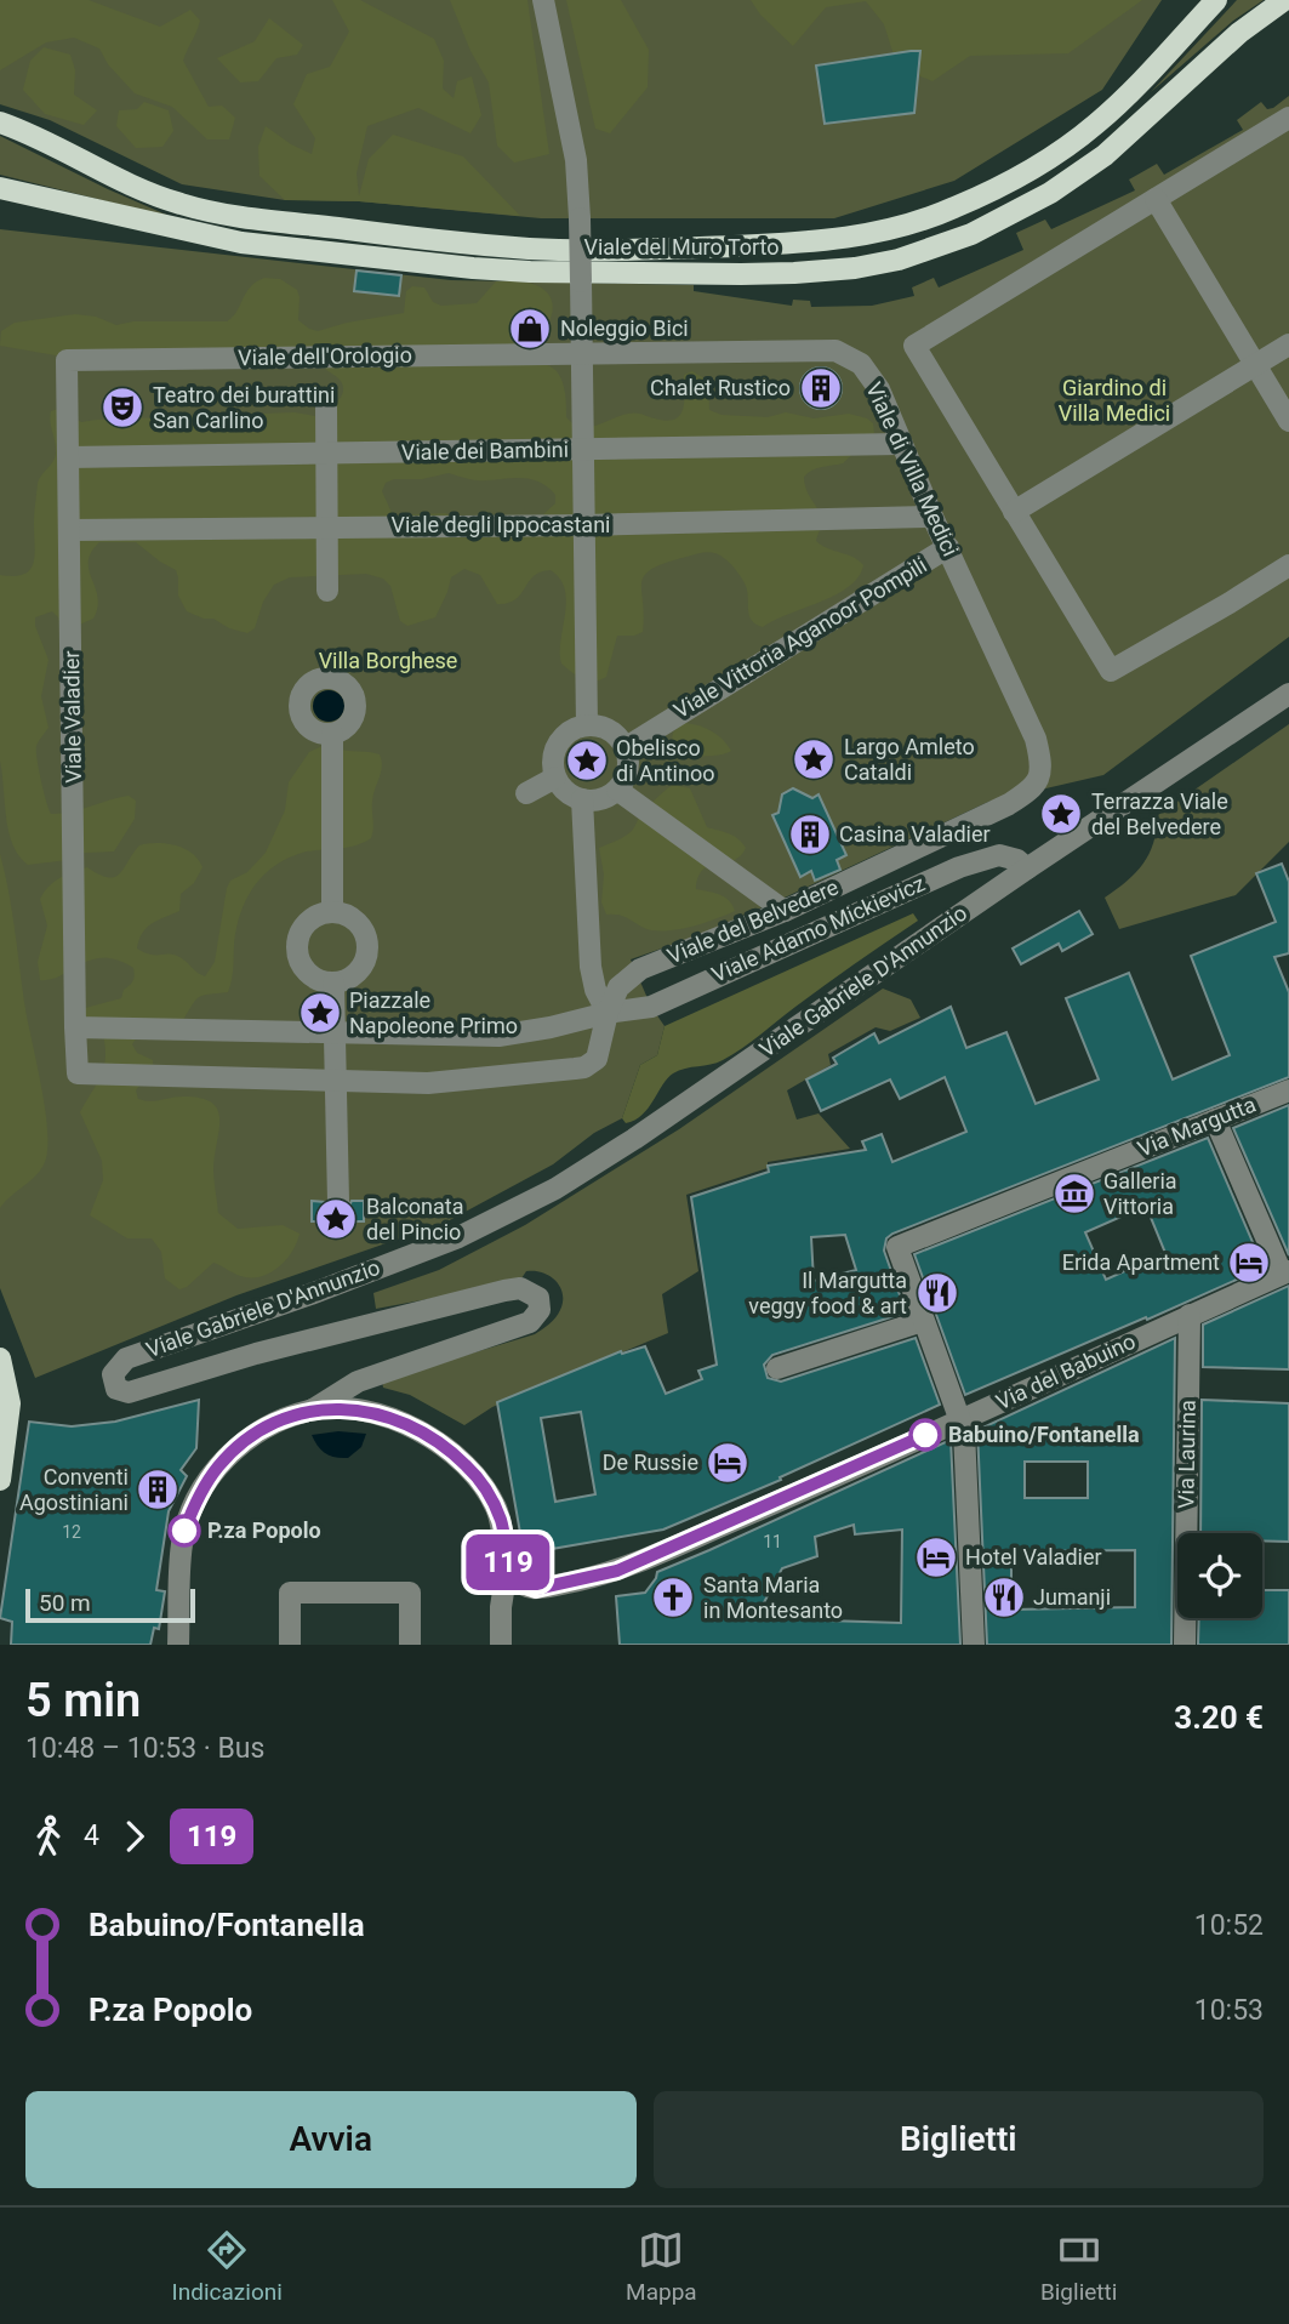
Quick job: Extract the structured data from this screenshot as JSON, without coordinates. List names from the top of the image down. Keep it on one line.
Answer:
{"streets":{"main road":["Viale del Muro Torto"],"street":["Viale dell'Orologio","Viale dei Bambini","Viale di Villa Medici","Viale degli Ippocastani","Viale Vittoria Aganoor Pompili","Viale Valadier","Viale del Belvedere","Viale Adamo Mickievicz","Viale Gabriele D'Annunzio","Via Margutta","Via del Babuino","Via Laurina"]},"crossings":[["Viale dell'Orologio","Viale di Villa Medici"],["Viale dell'Orologio","Viale Valadier"],["Viale dei Bambini","Viale di Villa Medici"],["Viale dei Bambini","Viale Valadier"],["Viale di Villa Medici","Viale degli Ippocastani"],["Viale di Villa Medici","Viale Vittoria Aganoor Pompili"],["Viale di Villa Medici","Viale del Belvedere"],["Viale degli Ippocastani","Viale Valadier"],["Viale del Belvedere","Viale Adamo Mickievicz"],["Viale Adamo Mickievicz","Viale Gabriele D'Annunzio"],["Via Margutta","Via del Babuino"],["Via del Babuino","Via Laurina"]],"parks":["Giardino di Villa Medici","Villa Borghese"],"places":{"shop":["Noleggio Bici"],"building":["Chalet Rustico","Casina Valadier","Conventi Agostiniani"],"theatre":["Teatro dei burattini San Carlino"],"place":["Largo Amleto Cataldi","Obelisco di Antinoo","Terrazza Viale del Belvedere","Piazzale Napoleone Primo","Balconata del Pincio"],"museum":["Galleria Vittoria"],"hotel":["Erida Apartment","De Russie","Hotel Valadier"],"restaurant":["Il Margutta veggy food & art","Jumanji"],"other":["Babuino/Fontanella","P.za Popolo"],"church":["Santa Maria in Montesanto"]},"lines":["bus line 119"],"house_numbers":["12","11"],"scale_bar":"50 m","page":{"on_map":"119","scale":"50 m","heading":["5 min","10:48 – 10:53 · Bus","3.20 €"],"legs":["4","119"],"list":[{"name":"Babuino/Fontanella","value":"10:52"},{"name":"P.za Popolo","value":"10:53"}],"buttons":["Avvia","Biglietti"],"tabs":["Indicazioni","Mappa","Biglietti"]}}
